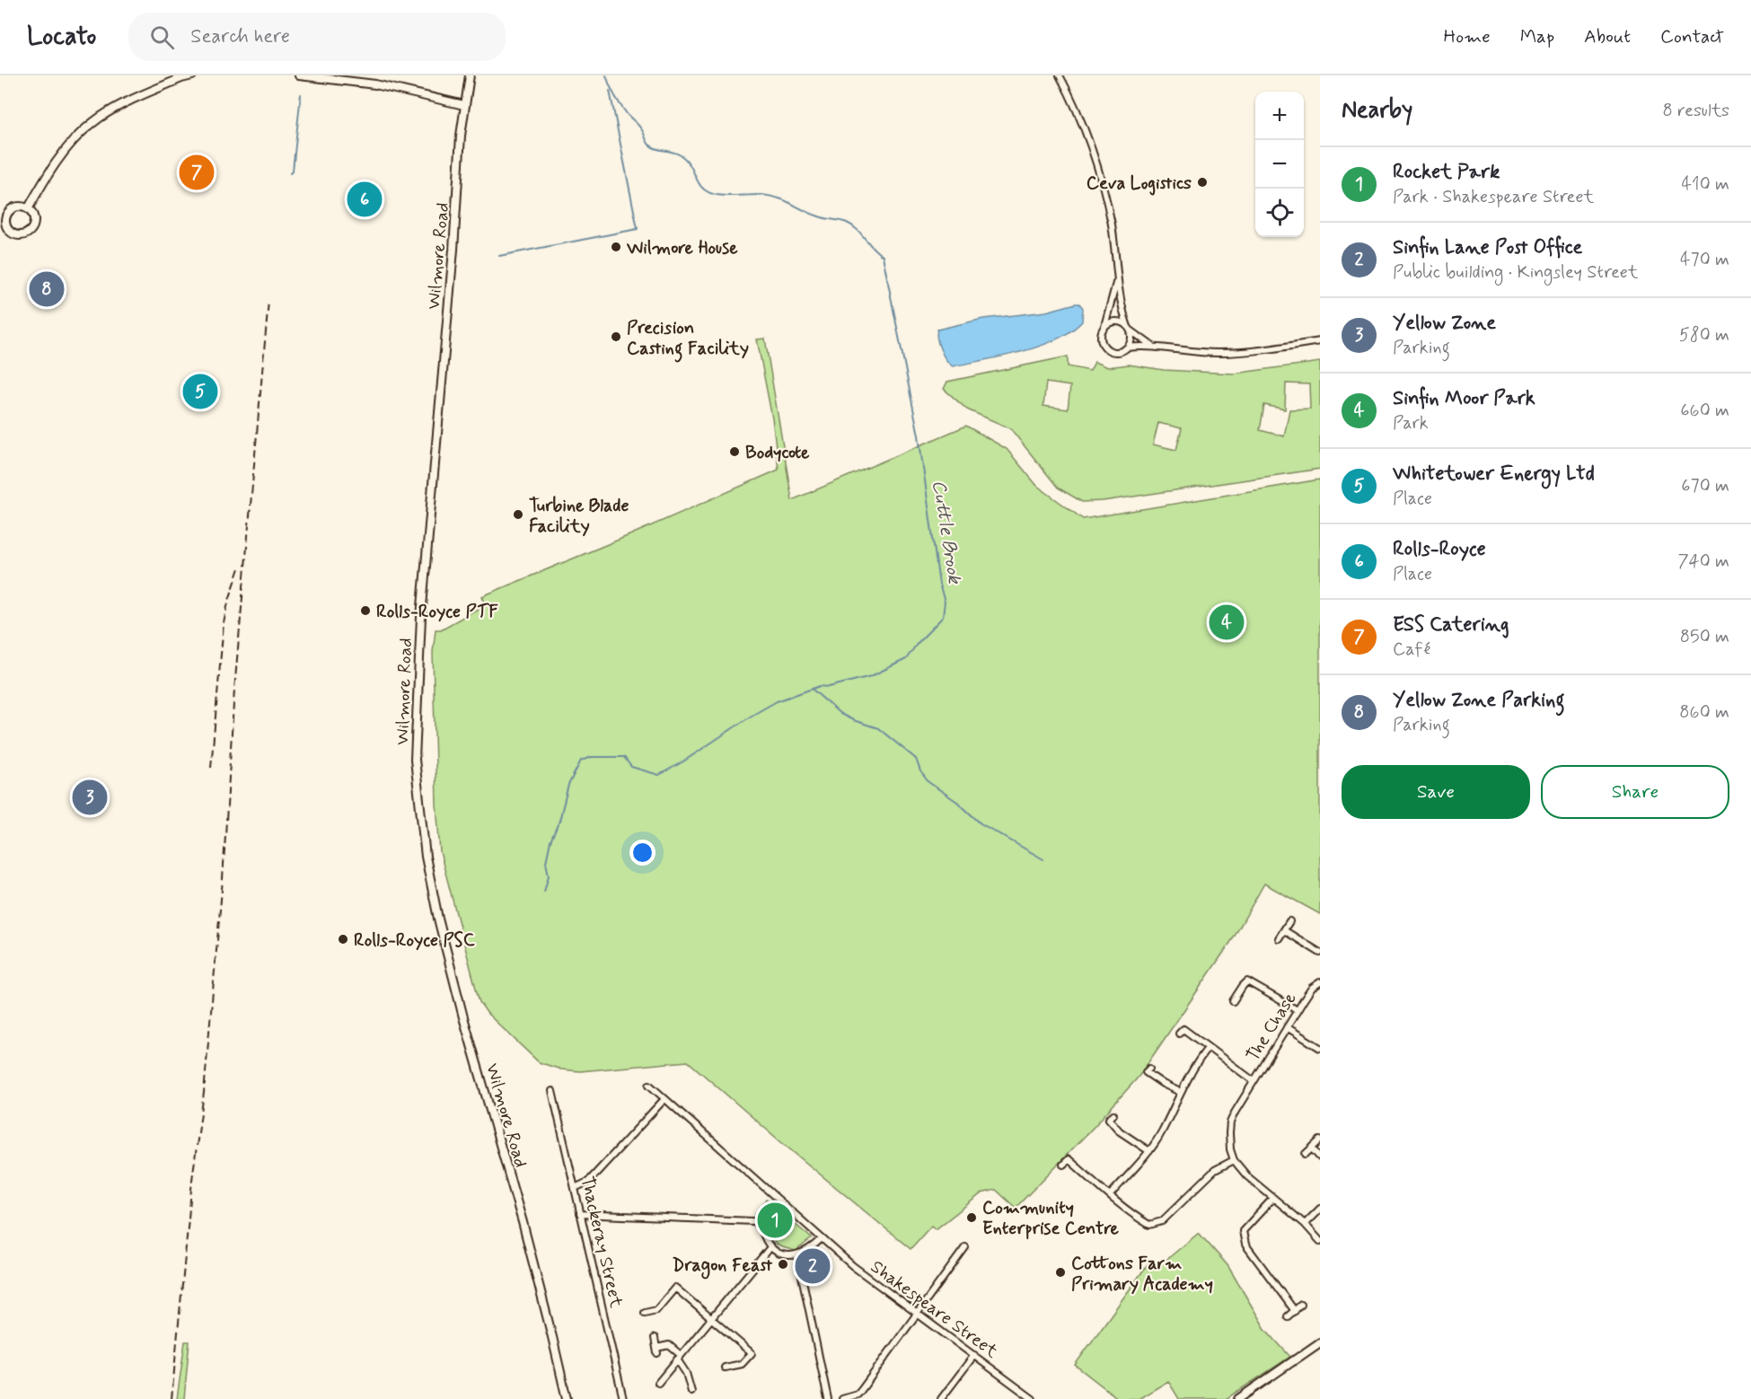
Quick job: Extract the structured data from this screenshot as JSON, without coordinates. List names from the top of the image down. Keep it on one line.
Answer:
{"streets":{"street":["Wilmore Road","The Chase","Thackeray Street","Shakespeare Street"]},"water":["Cuttle Brook"],"places":["Ceva Logistics","Wilmore House","Precision Casting Facility","Bodycote","Turbine Blade Facility","Rolls-Royce PTF","Rolls-Royce PSC","Community Enterprise Centre","Dragon Feast","Cottons Farm Primary Academy"],"page":{"header":"Locato","search":"Search here","nav":["Home","Map","About","Contact"],"heading":["Nearby","8 results"],"map_buttons":["+","−"],"list":[{"mark":"1","name":"Rocket Park","note":"Park · Shakespeare Street","value":"410 m"},{"mark":"2","name":"Sinfin Lane Post Office","note":"Public building · Kingsley Street","value":"470 m"},{"mark":"3","name":"Yellow Zone","note":"Parking","value":"580 m"},{"mark":"4","name":"Sinfin Moor Park","note":"Park","value":"660 m"},{"mark":"5","name":"Whitetower Energy Ltd","note":"Place","value":"670 m"},{"mark":"6","name":"Rolls-Royce","note":"Place","value":"740 m"},{"mark":"7","name":"ESS Catering","note":"Café","value":"850 m"},{"mark":"8","name":"Yellow Zone Parking","note":"Parking","value":"860 m"}],"pins":["7","6","8","5","4","3","1","2"],"buttons":["Save","Share"]}}
